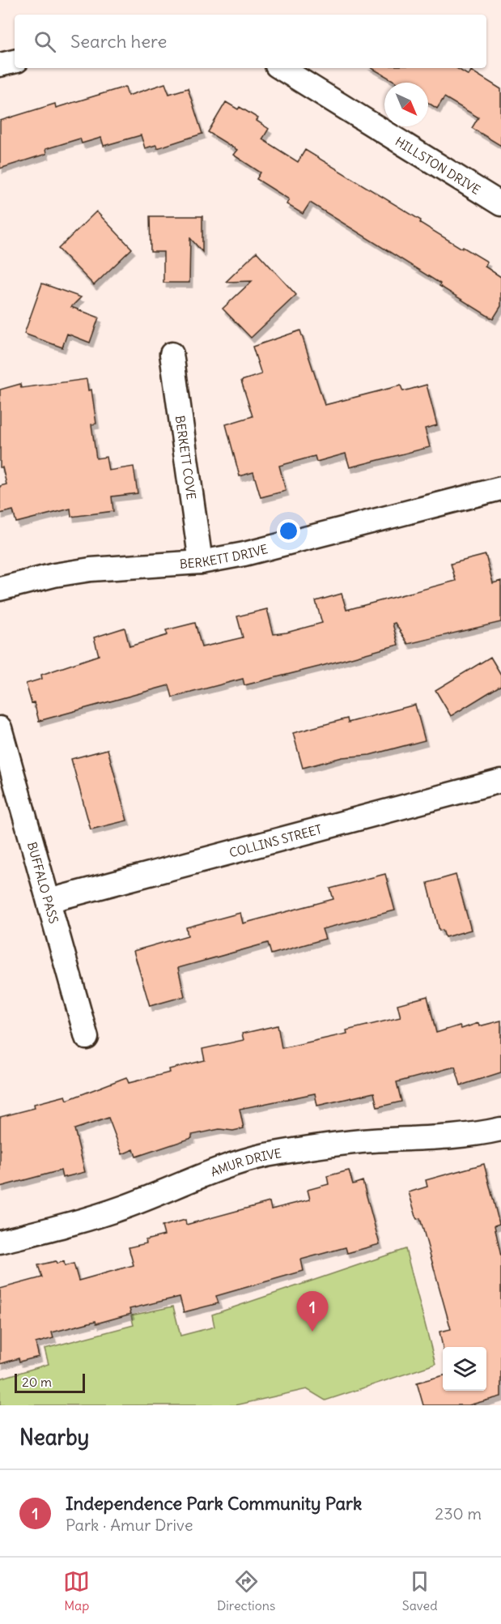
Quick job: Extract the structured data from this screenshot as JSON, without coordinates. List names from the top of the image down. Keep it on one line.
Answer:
{"streets":{"street":["HILLSTON DRIVE","BERKETT COVE","BERKETT DRIVE","COLLINS STREET","BUFFALO PASS","AMUR DRIVE"]},"crossings":[["BERKETT COVE","BERKETT DRIVE"],["COLLINS STREET","BUFFALO PASS"]],"scale_bar":"20 m","north":"bottom right","page":{"search":"Search here","pins":"1","scale":"20 m","heading":"Nearby","list":[{"mark":"1","name":"Independence Park Community Park","note":"Park · Amur Drive","value":"230 m"}],"nav":["Map","Directions","Saved"]}}
